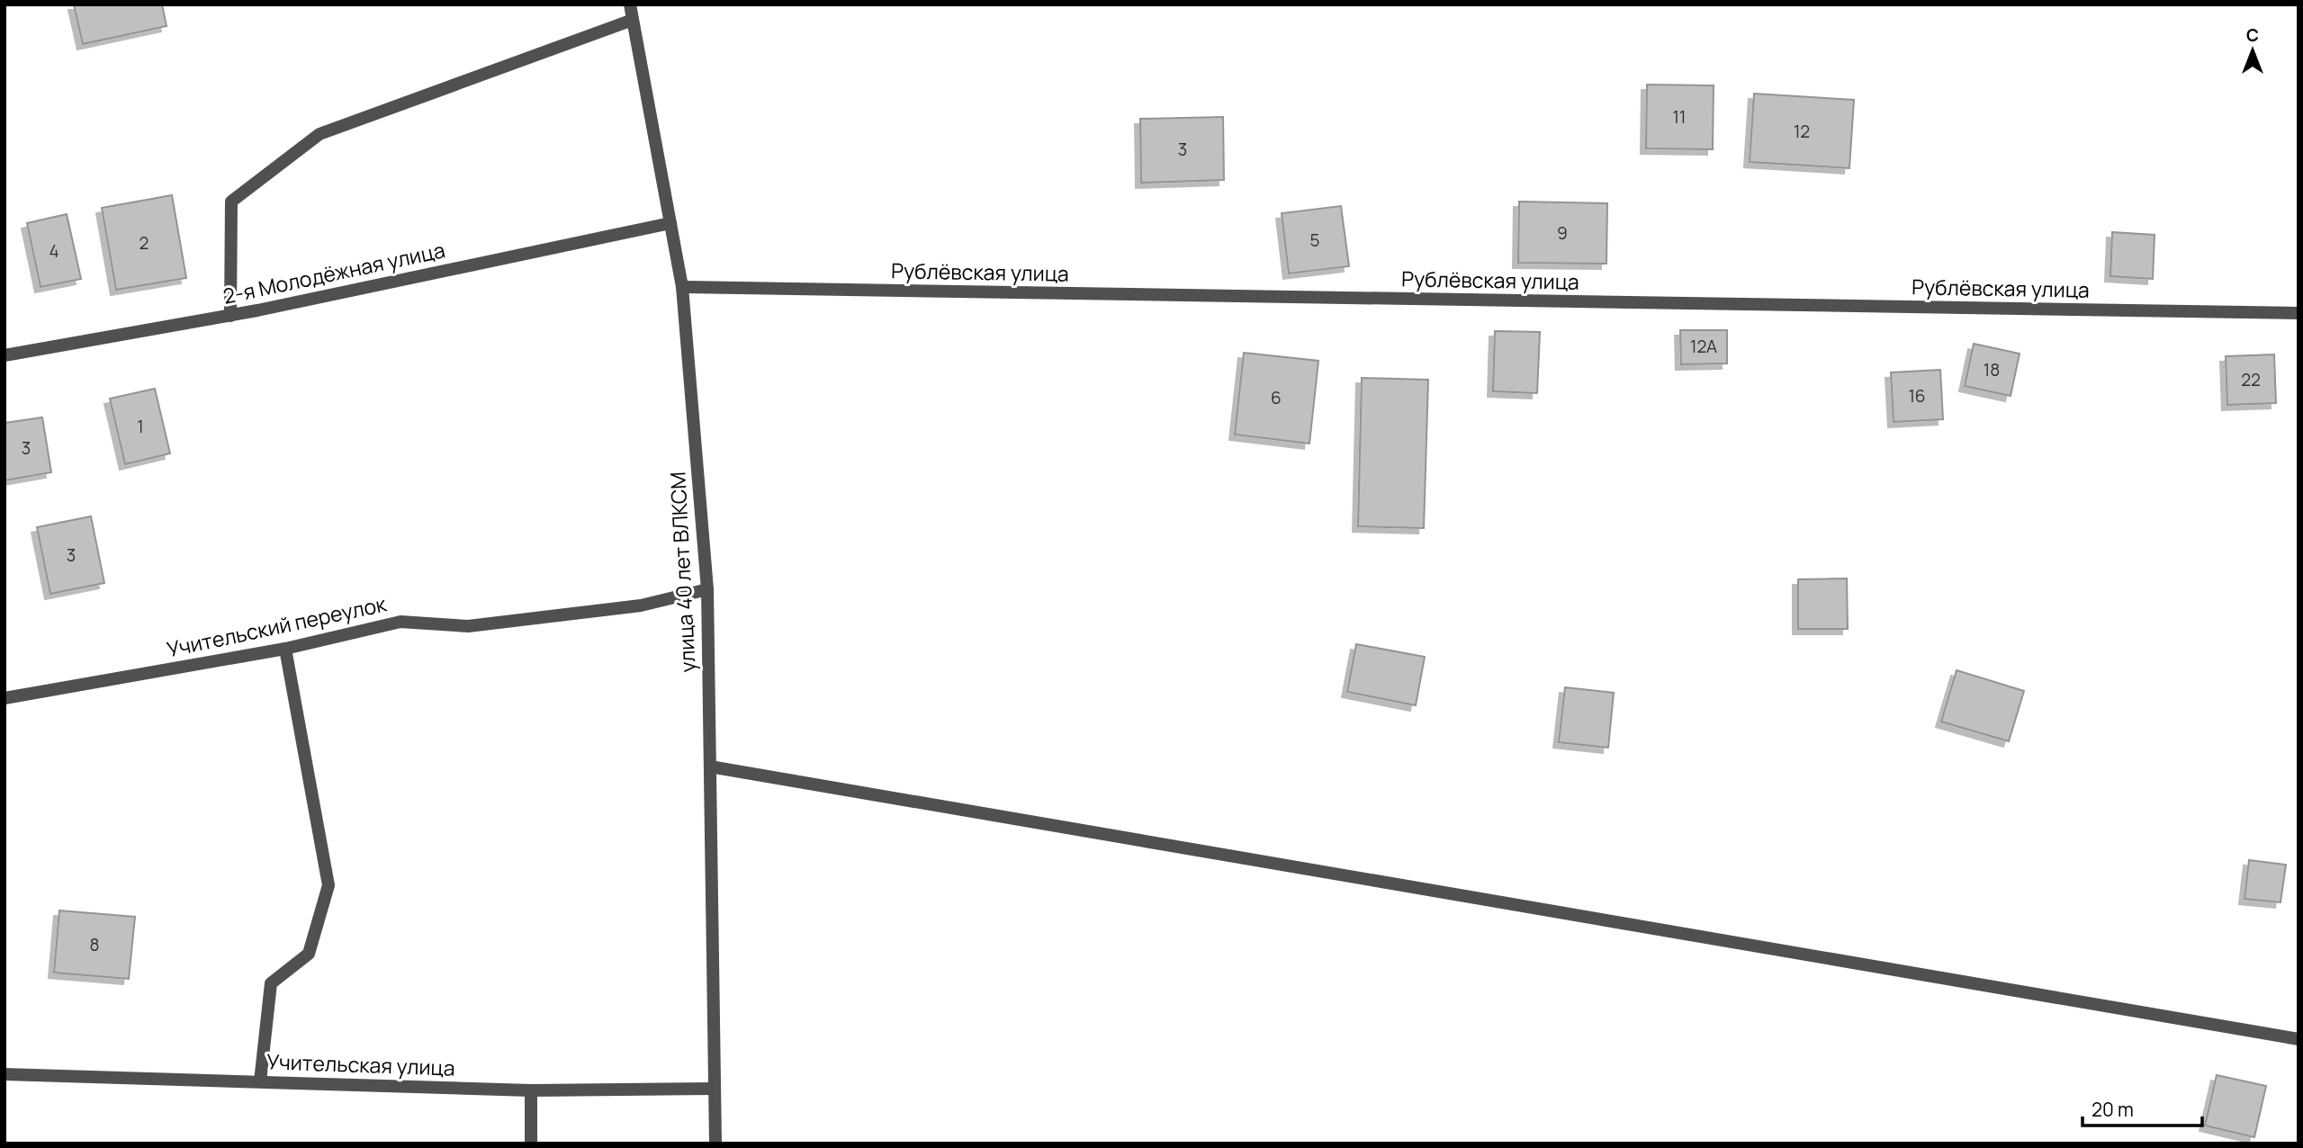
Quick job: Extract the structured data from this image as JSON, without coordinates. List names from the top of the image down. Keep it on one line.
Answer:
{"streets":{"street":["Рублёвская улица","2-я Молодёжная улица","улица 40 лет ВЛКСМ","Учительский переулок","Учительская улица"]},"crossings":[["Рублёвская улица","улица 40 лет ВЛКСМ"],["2-я Молодёжная улица","улица 40 лет ВЛКСМ"],["улица 40 лет ВЛКСМ","Учительский переулок"],["улица 40 лет ВЛКСМ","Учительская улица"]],"house_numbers":["11","12","3","9","5","2","4","12А","18","22","16","6","1","3","3","8"],"scale_bar":"20 m","north":"top"}
